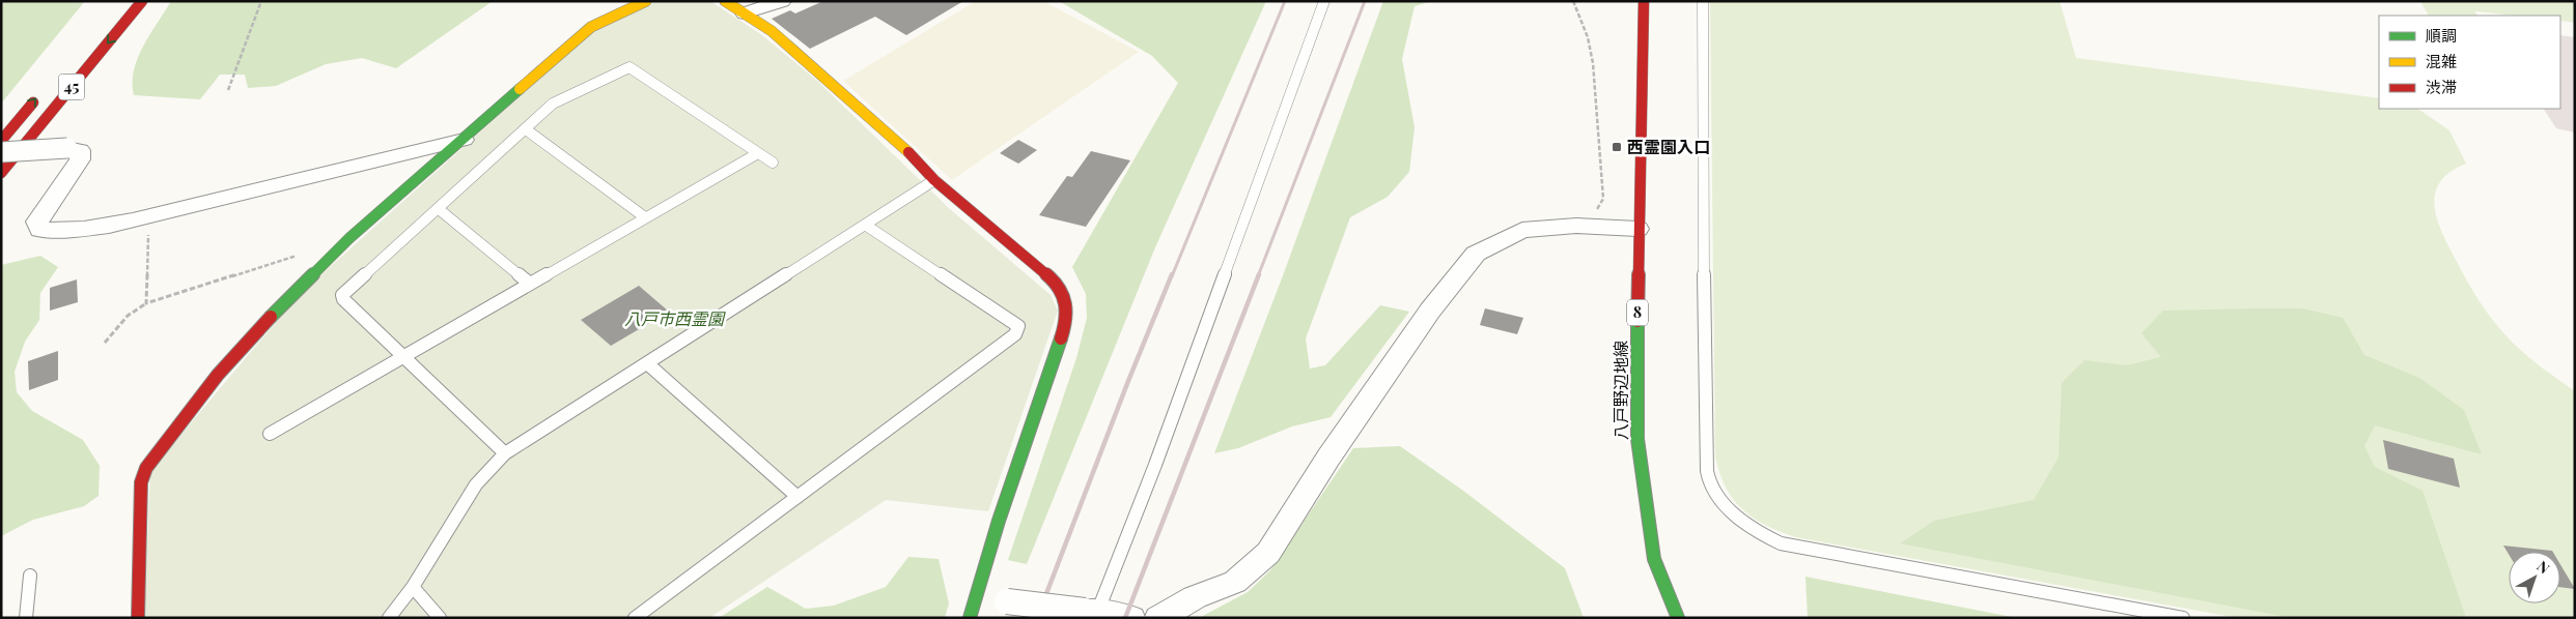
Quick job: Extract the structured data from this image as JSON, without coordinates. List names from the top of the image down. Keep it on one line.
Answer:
{"streets":{"main road":["45","8","八戸野辺地線"]},"parks":["八戸市西霊園"],"places":{"transit":["西霊園入口"]},"legend":["順調","混雑","渋滞"],"north":"top right"}
